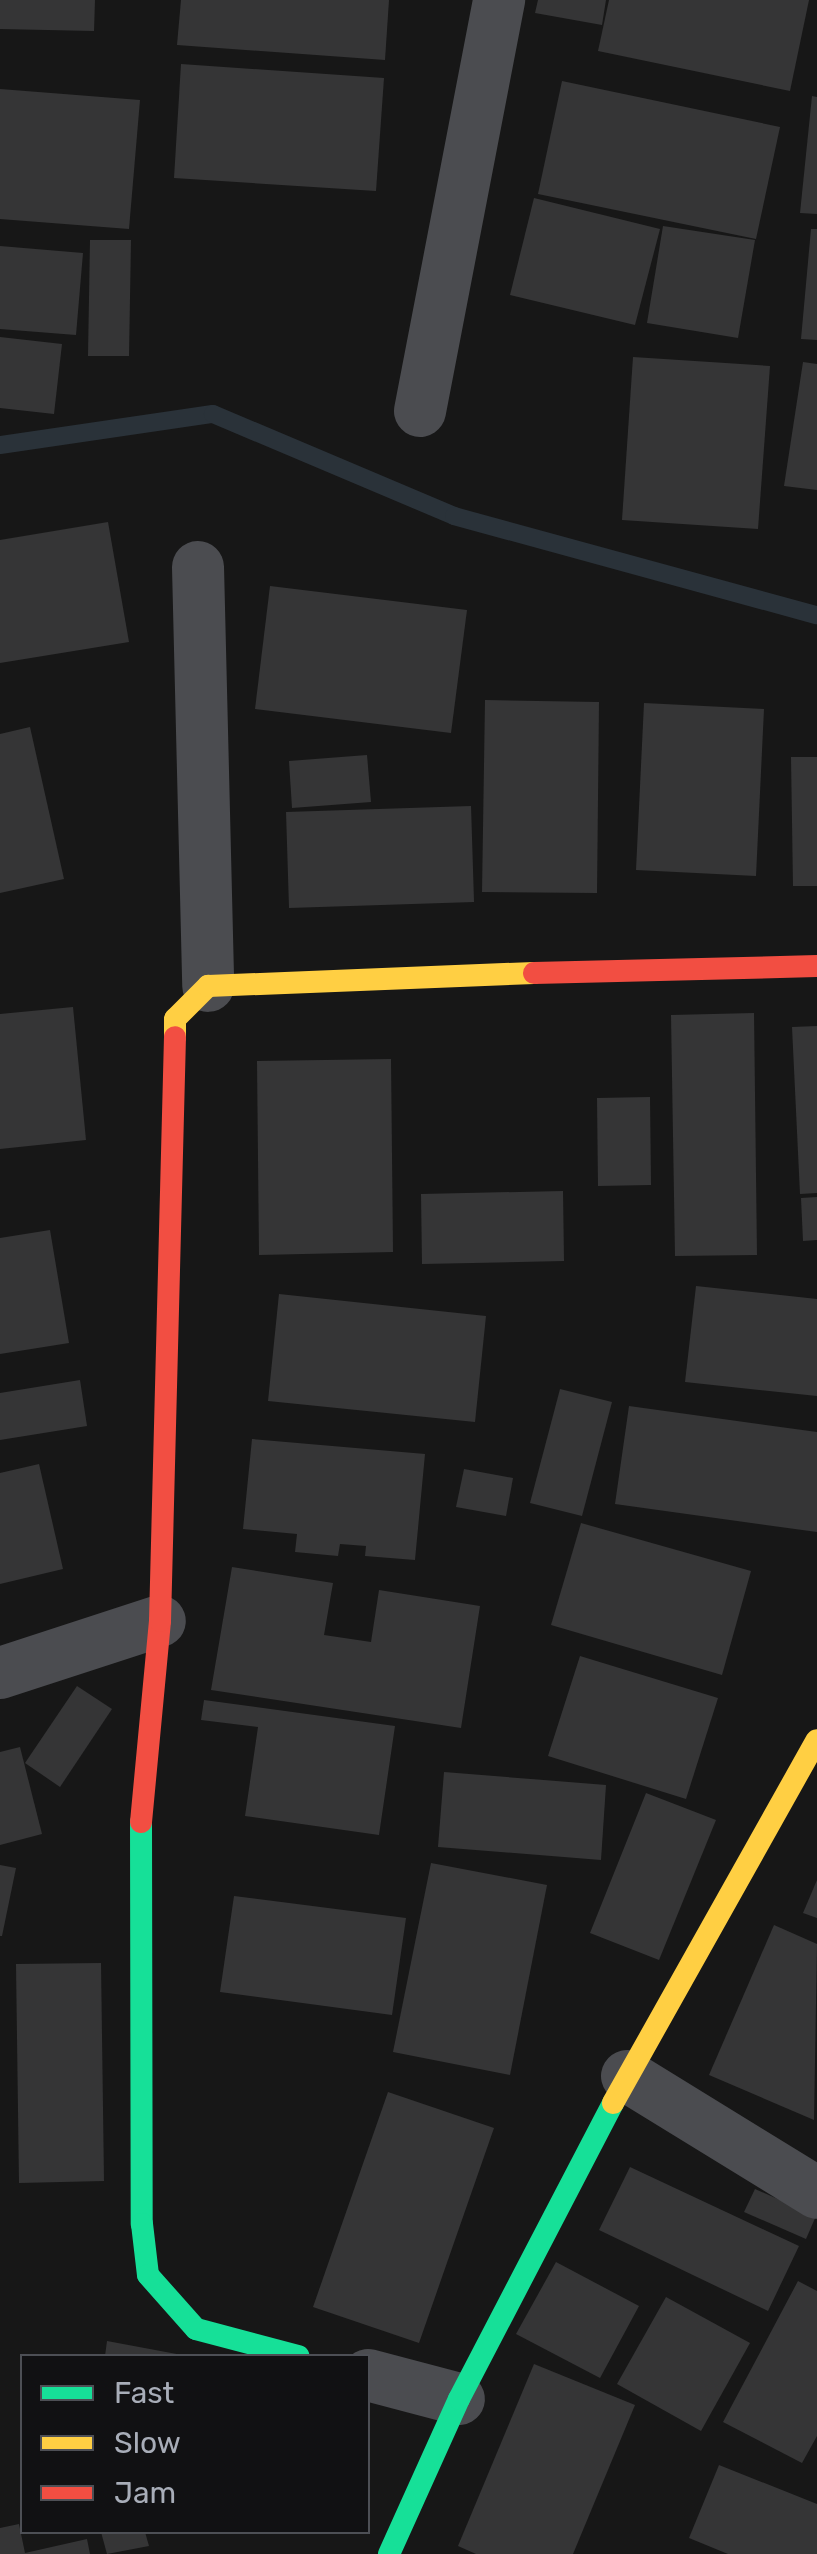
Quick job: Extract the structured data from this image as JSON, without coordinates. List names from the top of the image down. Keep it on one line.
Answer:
{"legend":["Fast","Slow","Jam"]}
